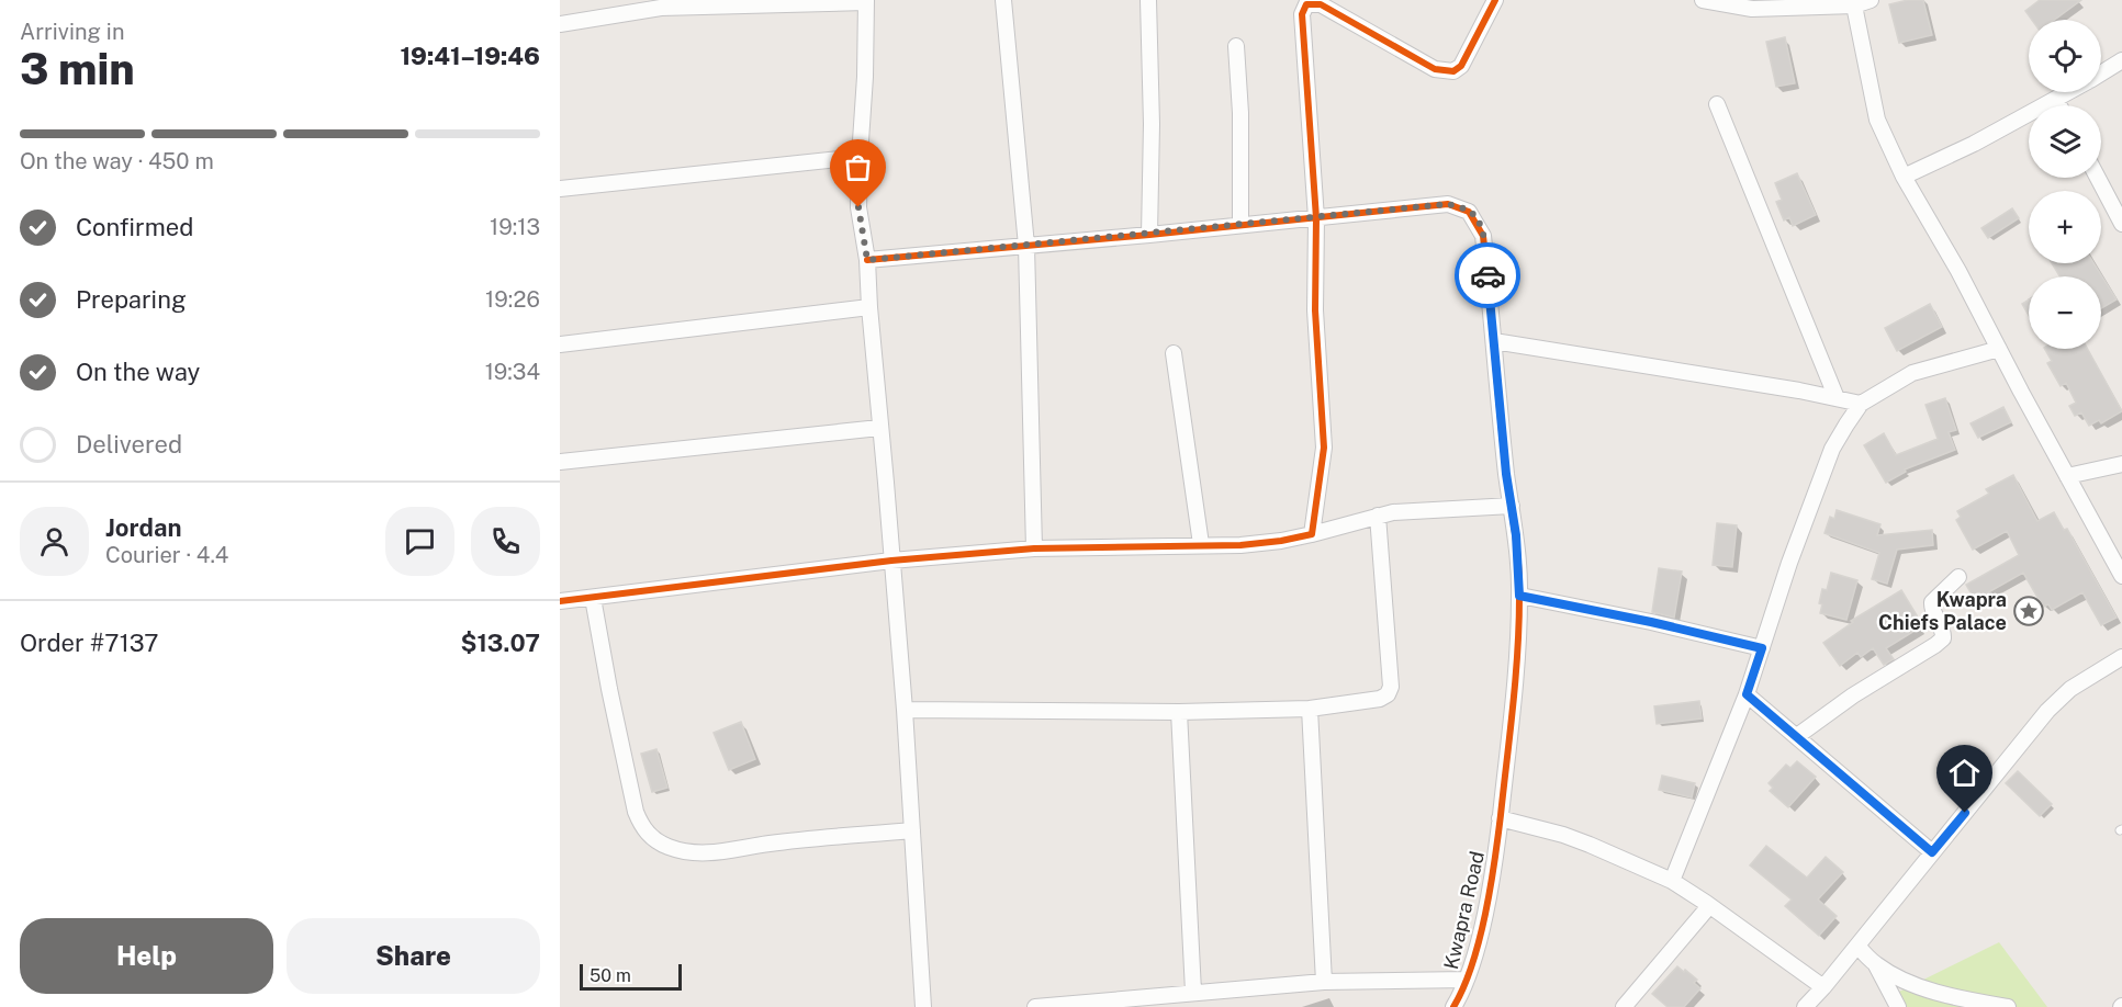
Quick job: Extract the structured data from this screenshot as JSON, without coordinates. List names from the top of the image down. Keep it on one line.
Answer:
{"streets":{"street":["Kwapra Road"]},"places":{"place":["Kwapra Chiefs Palace"]},"scale_bar":"50 m","page":{"heading":["3 min","Arriving in","19:41–19:46"],"panel":["Jordan","Courier · 4.4","Order #7137","$13.07"],"map_buttons":["+","−"],"bar":"On the way · 450 m","list":[["Confirmed","19:13"],["Preparing","19:26"],["On the way","19:34"],"Delivered"],"buttons":["Help","Share"],"scale":"50 m"}}
